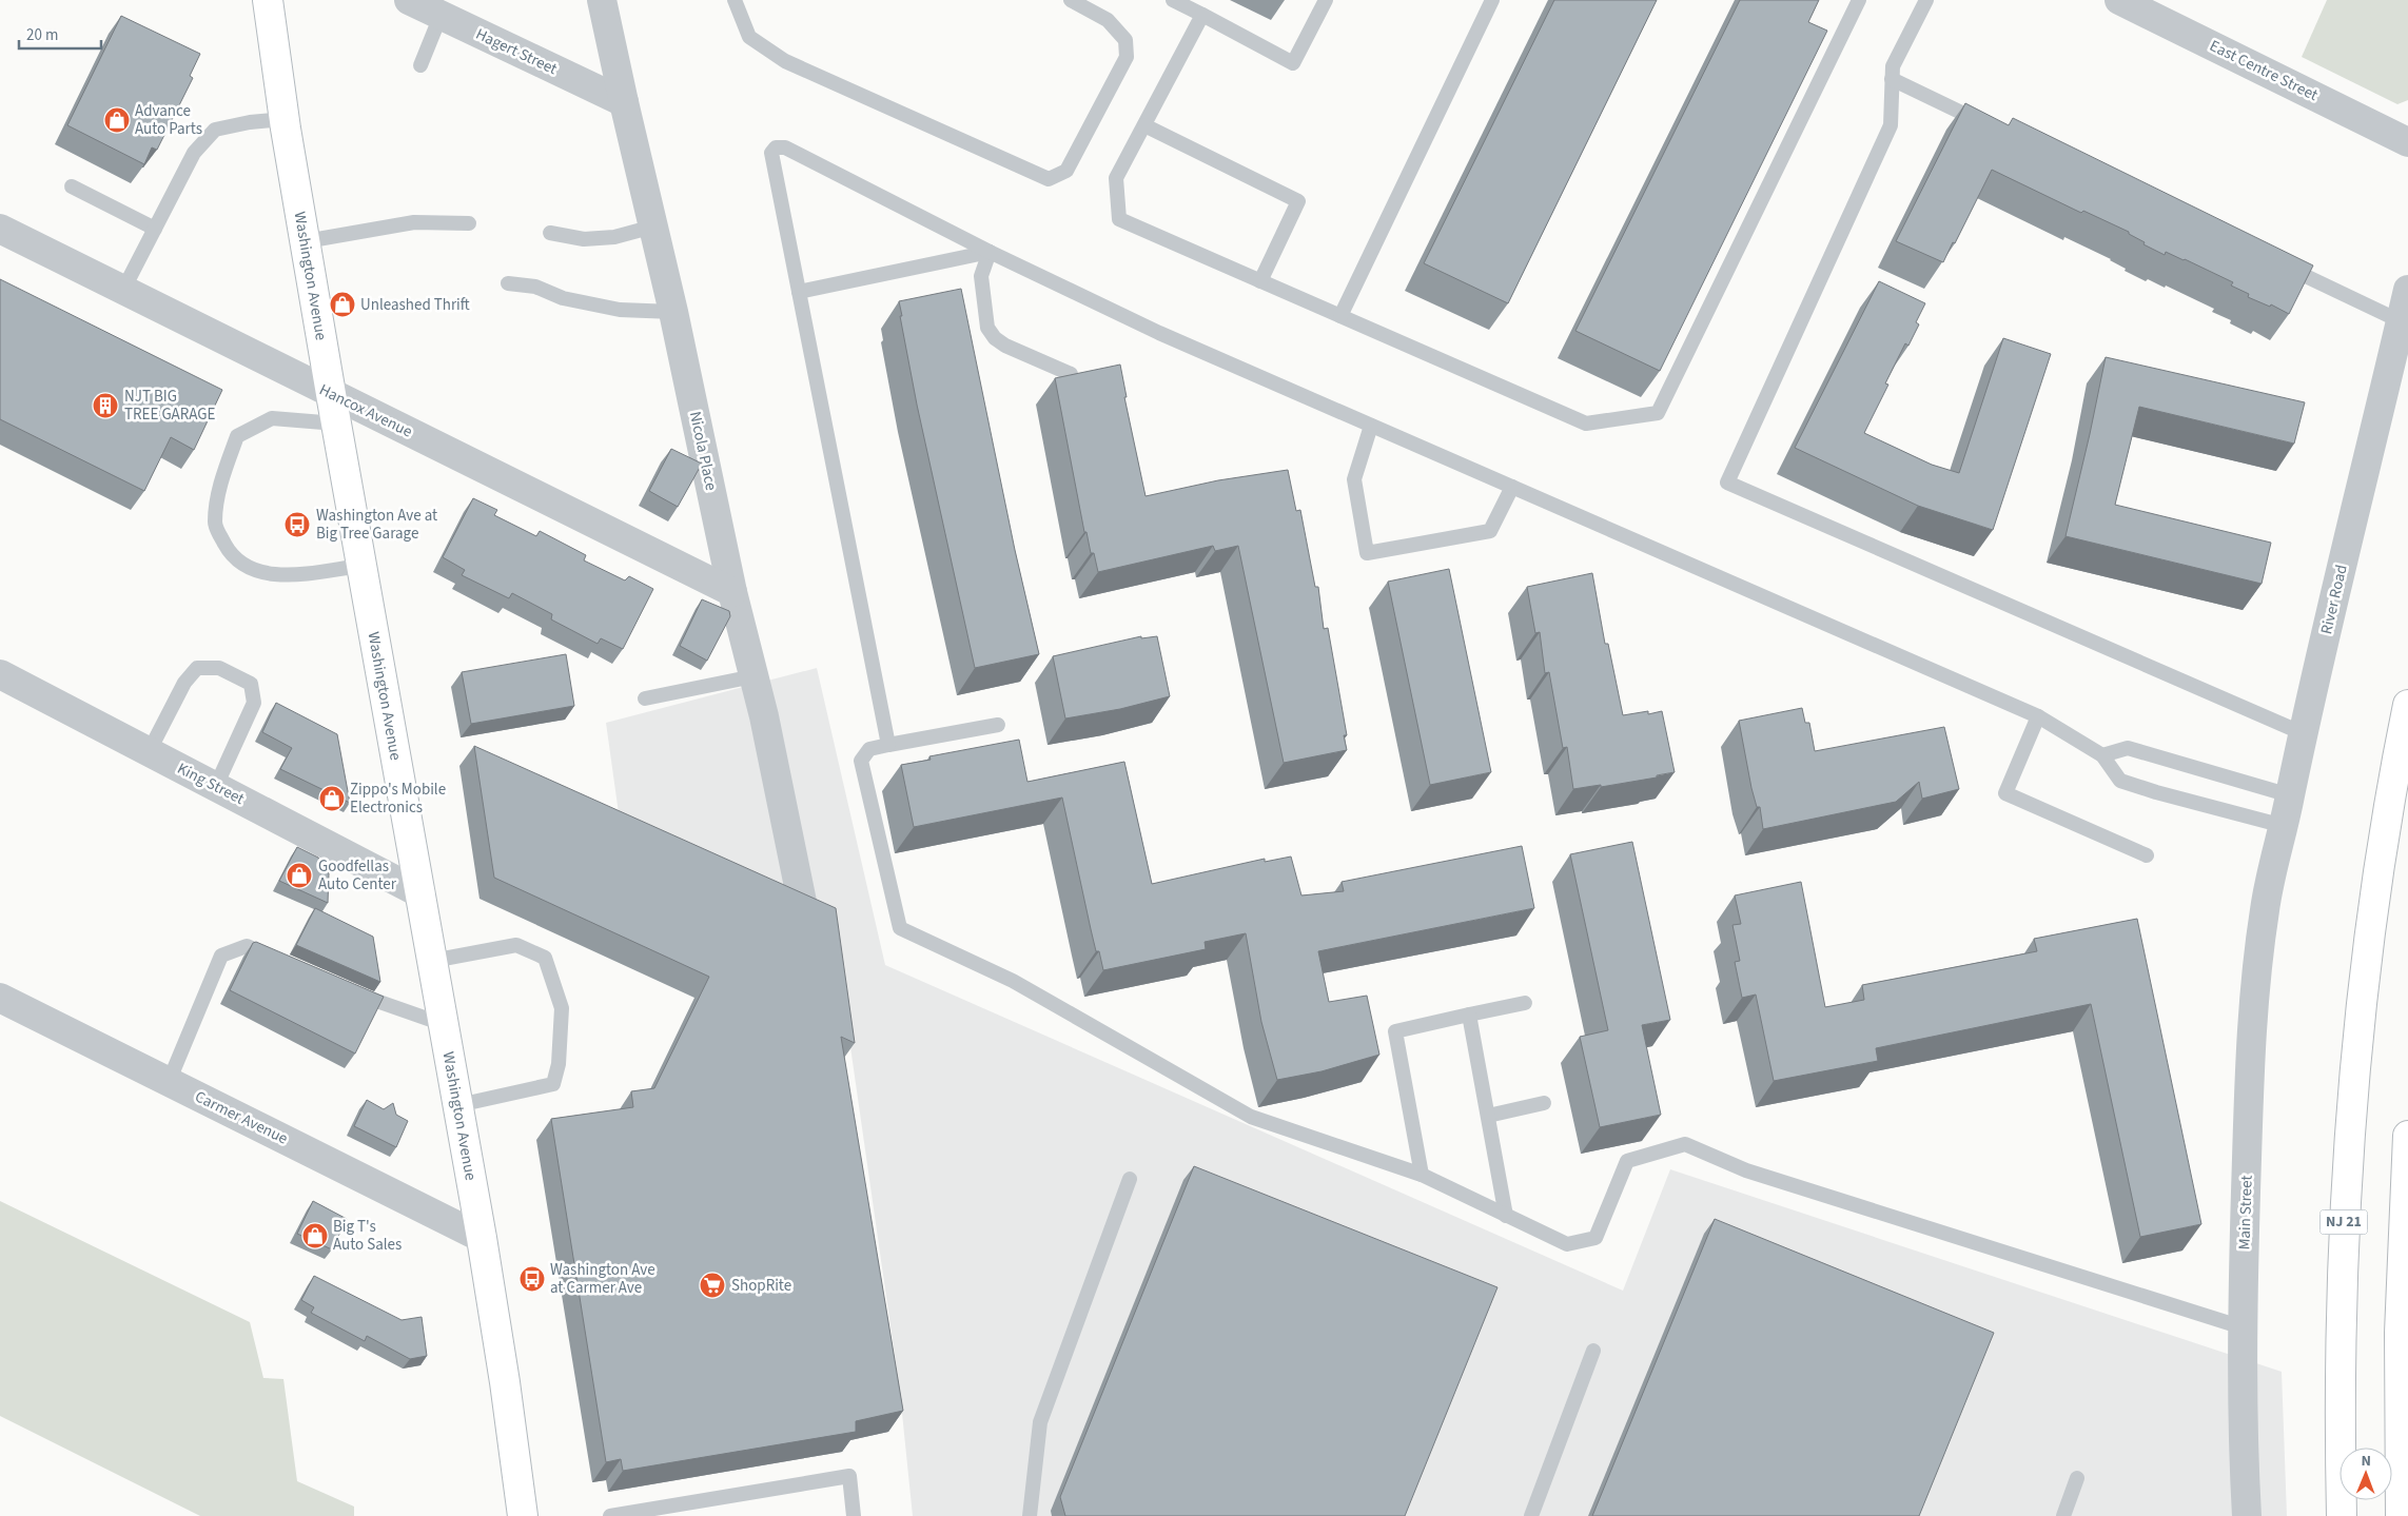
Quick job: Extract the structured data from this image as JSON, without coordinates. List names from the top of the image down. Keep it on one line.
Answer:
{"streets":{"main road":["Washington Avenue","NJ 21"],"street":["Hagert Street","East Centre Street","Hancox Avenue","Nicola Place","River Road","King Street","Carmer Avenue","Main Street"]},"crossings":[["Hagert Street","Nicola Place"],["Washington Avenue","Hancox Avenue"],["Washington Avenue","King Street"],["Washington Avenue","Carmer Avenue"],["Hancox Avenue","Nicola Place"],["River Road","Main Street"]],"places":{"shop":["Advance Auto Parts","Unleashed Thrift","Zippo's Mobile Electronics","Goodfellas Auto Center","Big T's Auto Sales"],"building":["NJT BIG TREE GARAGE"],"bus stop":["Washington Ave at Big Tree Garage","Washington Ave at Carmer Ave"],"supermarket":["ShopRite"]},"scale_bar":"20 m","north":"top"}
